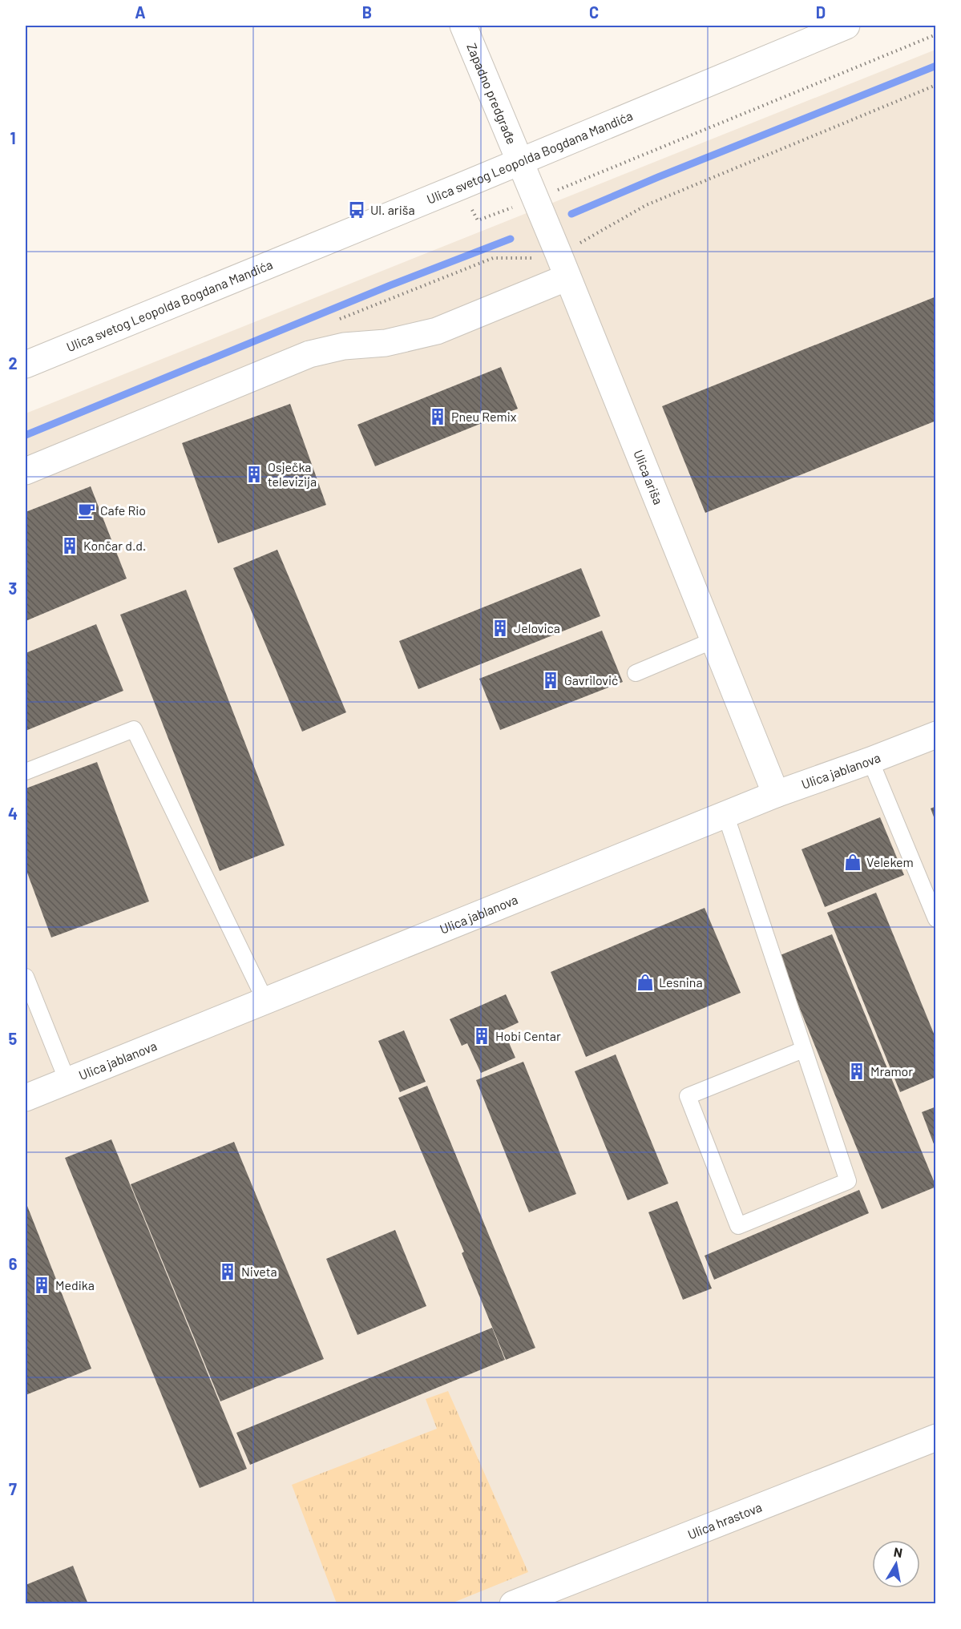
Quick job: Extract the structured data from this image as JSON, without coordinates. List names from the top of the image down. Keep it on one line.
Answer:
{"streets":{"street":["Zapadno predgrađe","Ulica svetog Leopolda Bogdana Mandića","Ulica ariša","Ulica jablanova","Ulica hrastova"]},"crossings":[["Zapadno predgrađe","Ulica svetog Leopolda Bogdana Mandića"],["Zapadno predgrađe","Ulica ariša"],["Ulica svetog Leopolda Bogdana Mandića","Ulica ariša"],["Ulica ariša","Ulica jablanova"]],"places":{"bus stop":["Ul. ariša"],"building":["Pneu Remix","Osječka televizija","Končar d.d.","Jelovica","Gavrilović","Hobi Centar","Mramor","Niveta","Medika"],"cafe":["Cafe Rio"],"shop":["Velekem","Lesnina"]},"north":"top","grid":{"columns":["A","B","C","D"],"rows":["1","2","3","4","5","6","7"]}}
